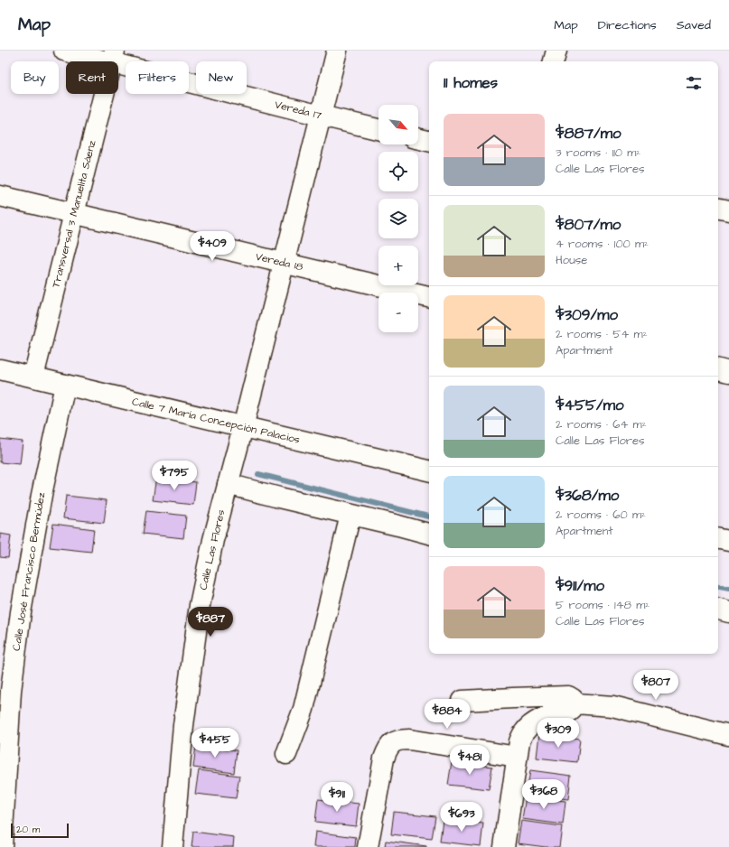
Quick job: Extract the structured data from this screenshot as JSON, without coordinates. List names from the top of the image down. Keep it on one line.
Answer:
{"streets":{"street":["Vereda 17","Transversal 3 Manuelita Sáenz","Vereda 18","Calle 7 María Concepción Palacios","Calle Las Flores","Calle José Francisco Bermúdez"]},"crossings":[["Vereda 17","Transversal 3 Manuelita Sáenz"],["Vereda 17","Calle Las Flores"],["Transversal 3 Manuelita Sáenz","Vereda 18"],["Transversal 3 Manuelita Sáenz","Calle 7 María Concepción Palacios"],["Vereda 18","Calle Las Flores"],["Calle 7 María Concepción Palacios","Calle Las Flores"],["Calle 7 María Concepción Palacios","Calle José Francisco Bermúdez"]],"scale_bar":"20 m","north":"bottom right","page":{"header":"Map","nav":["Map","Directions","Saved"],"chip":["Buy","Rent","Filters","New"],"heading":"11 homes","map_buttons":["+","−"],"list":[{"name":"$887/mo","note":"3 rooms · 110 m² · Calle Las Flores"},{"name":"$807/mo","note":"4 rooms · 100 m² · House"},{"name":"$309/mo","note":"2 rooms · 54 m² · Apartment"},{"name":"$455/mo","note":"2 rooms · 64 m² · Calle Las Flores"},{"name":"$368/mo","note":"2 rooms · 60 m² · Apartment"},{"name":"$911/mo","note":"5 rooms · 148 m² · Calle Las Flores"}],"price":["$409","$795","$887","$807","$884","$309","$455","$481","$368","$911","$693"],"scale":"20 m"}}
